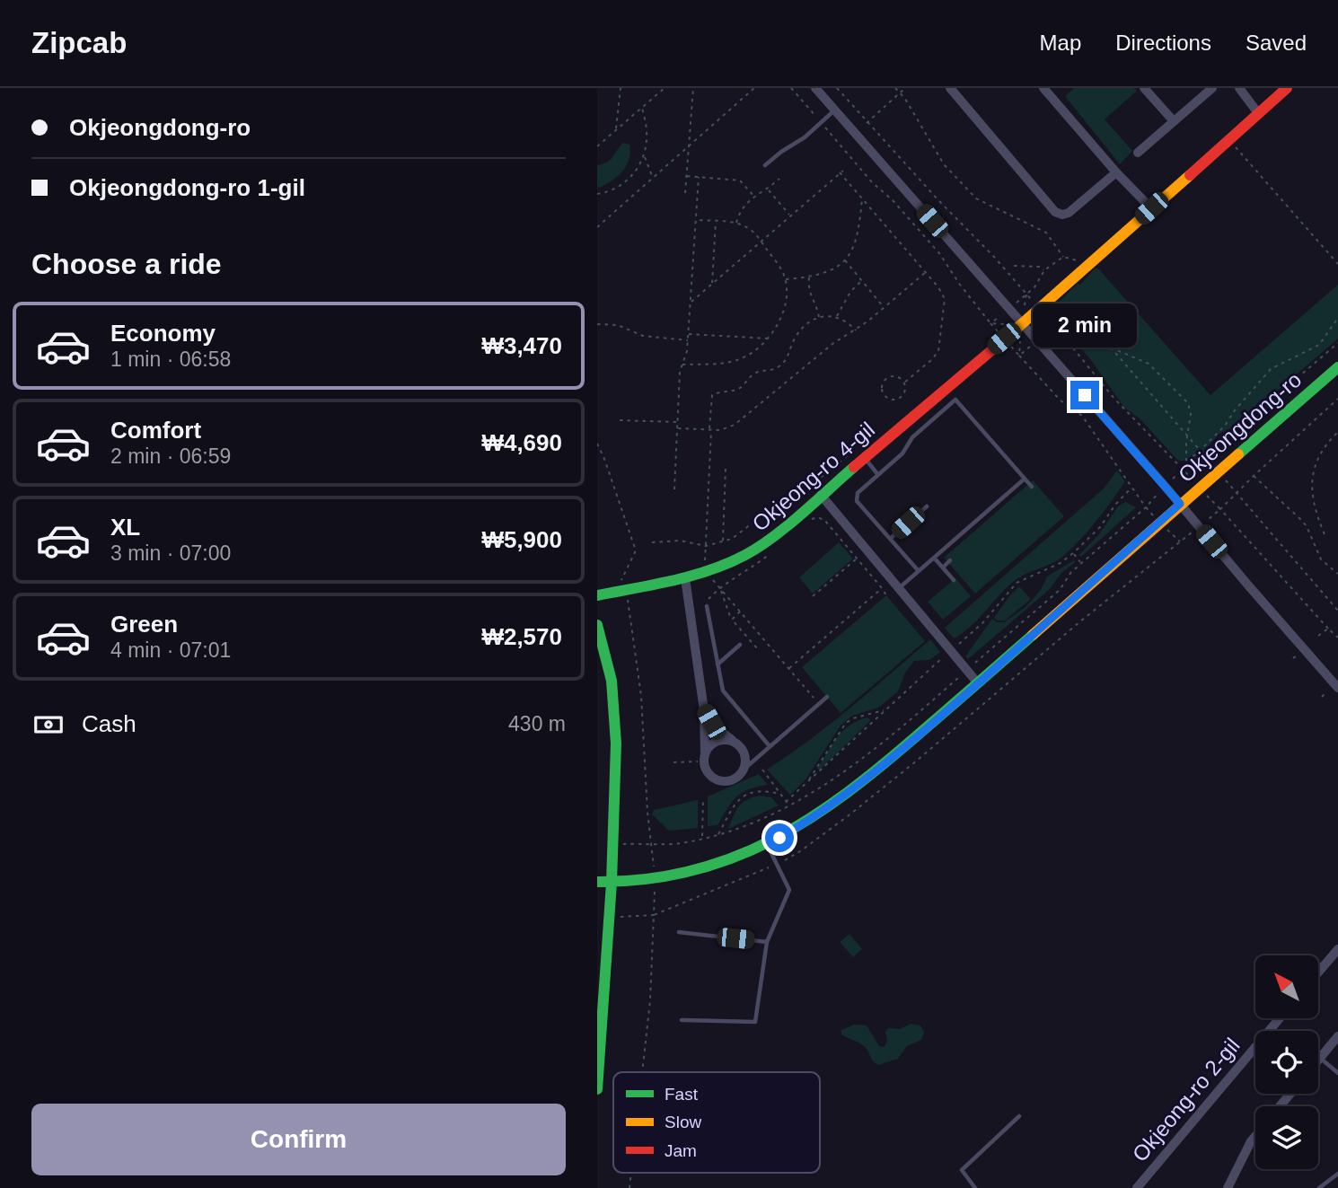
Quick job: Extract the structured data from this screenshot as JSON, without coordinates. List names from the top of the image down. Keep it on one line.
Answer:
{"streets":{"street":["Okjeongdong-ro","Okjeong-ro 4-gil","Okjeong-ro 2-gil"]},"legend":["Fast","Slow","Jam"],"north":"top left","page":{"header":"Zipcab","nav":["Map","Directions","Saved"],"banner":["Okjeongdong-ro","Okjeongdong-ro 1-gil"],"heading":"Choose a ride","list":[{"name":"Economy","note":"1 min · 06:58","value":"₩3,470"},{"name":"Comfort","note":"2 min · 06:59","value":"₩4,690"},{"name":"XL","note":"3 min · 07:00","value":"₩5,900"},{"name":"Green","note":"4 min · 07:01","value":"₩2,570"}],"bubble":"2 min","pay":["Cash","430 m"],"buttons":"Confirm"}}
